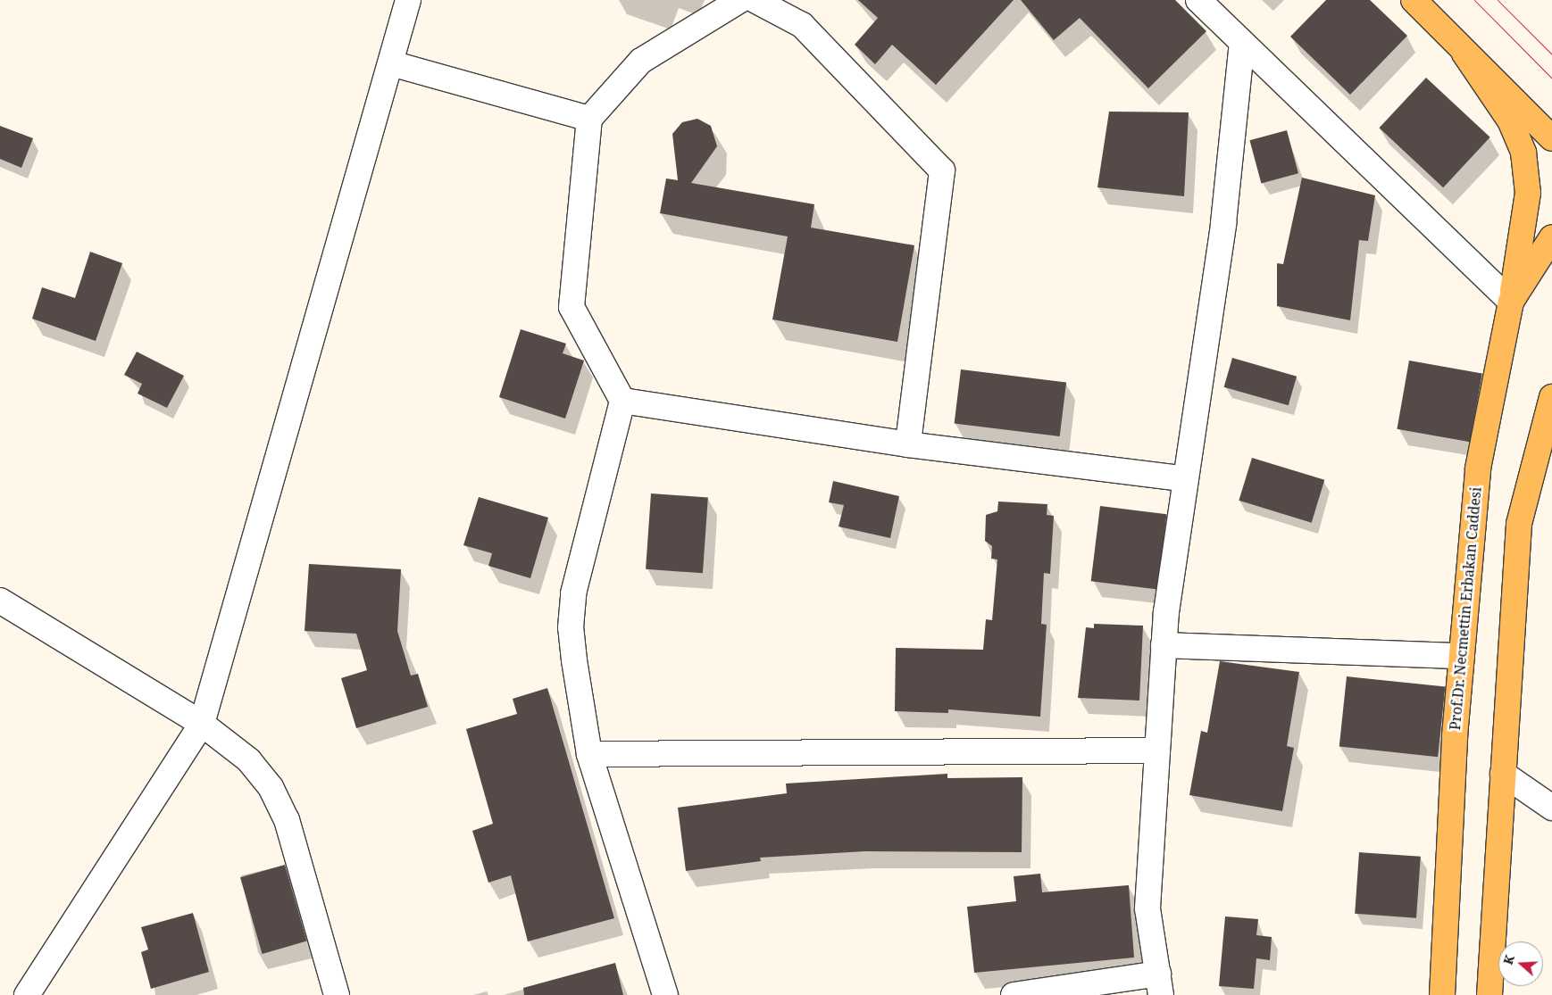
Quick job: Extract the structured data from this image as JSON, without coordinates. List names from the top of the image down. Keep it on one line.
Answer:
{"streets":{"main road":["Prof.Dr. Necmettin Erbakan Caddesi"]},"north":"left"}
